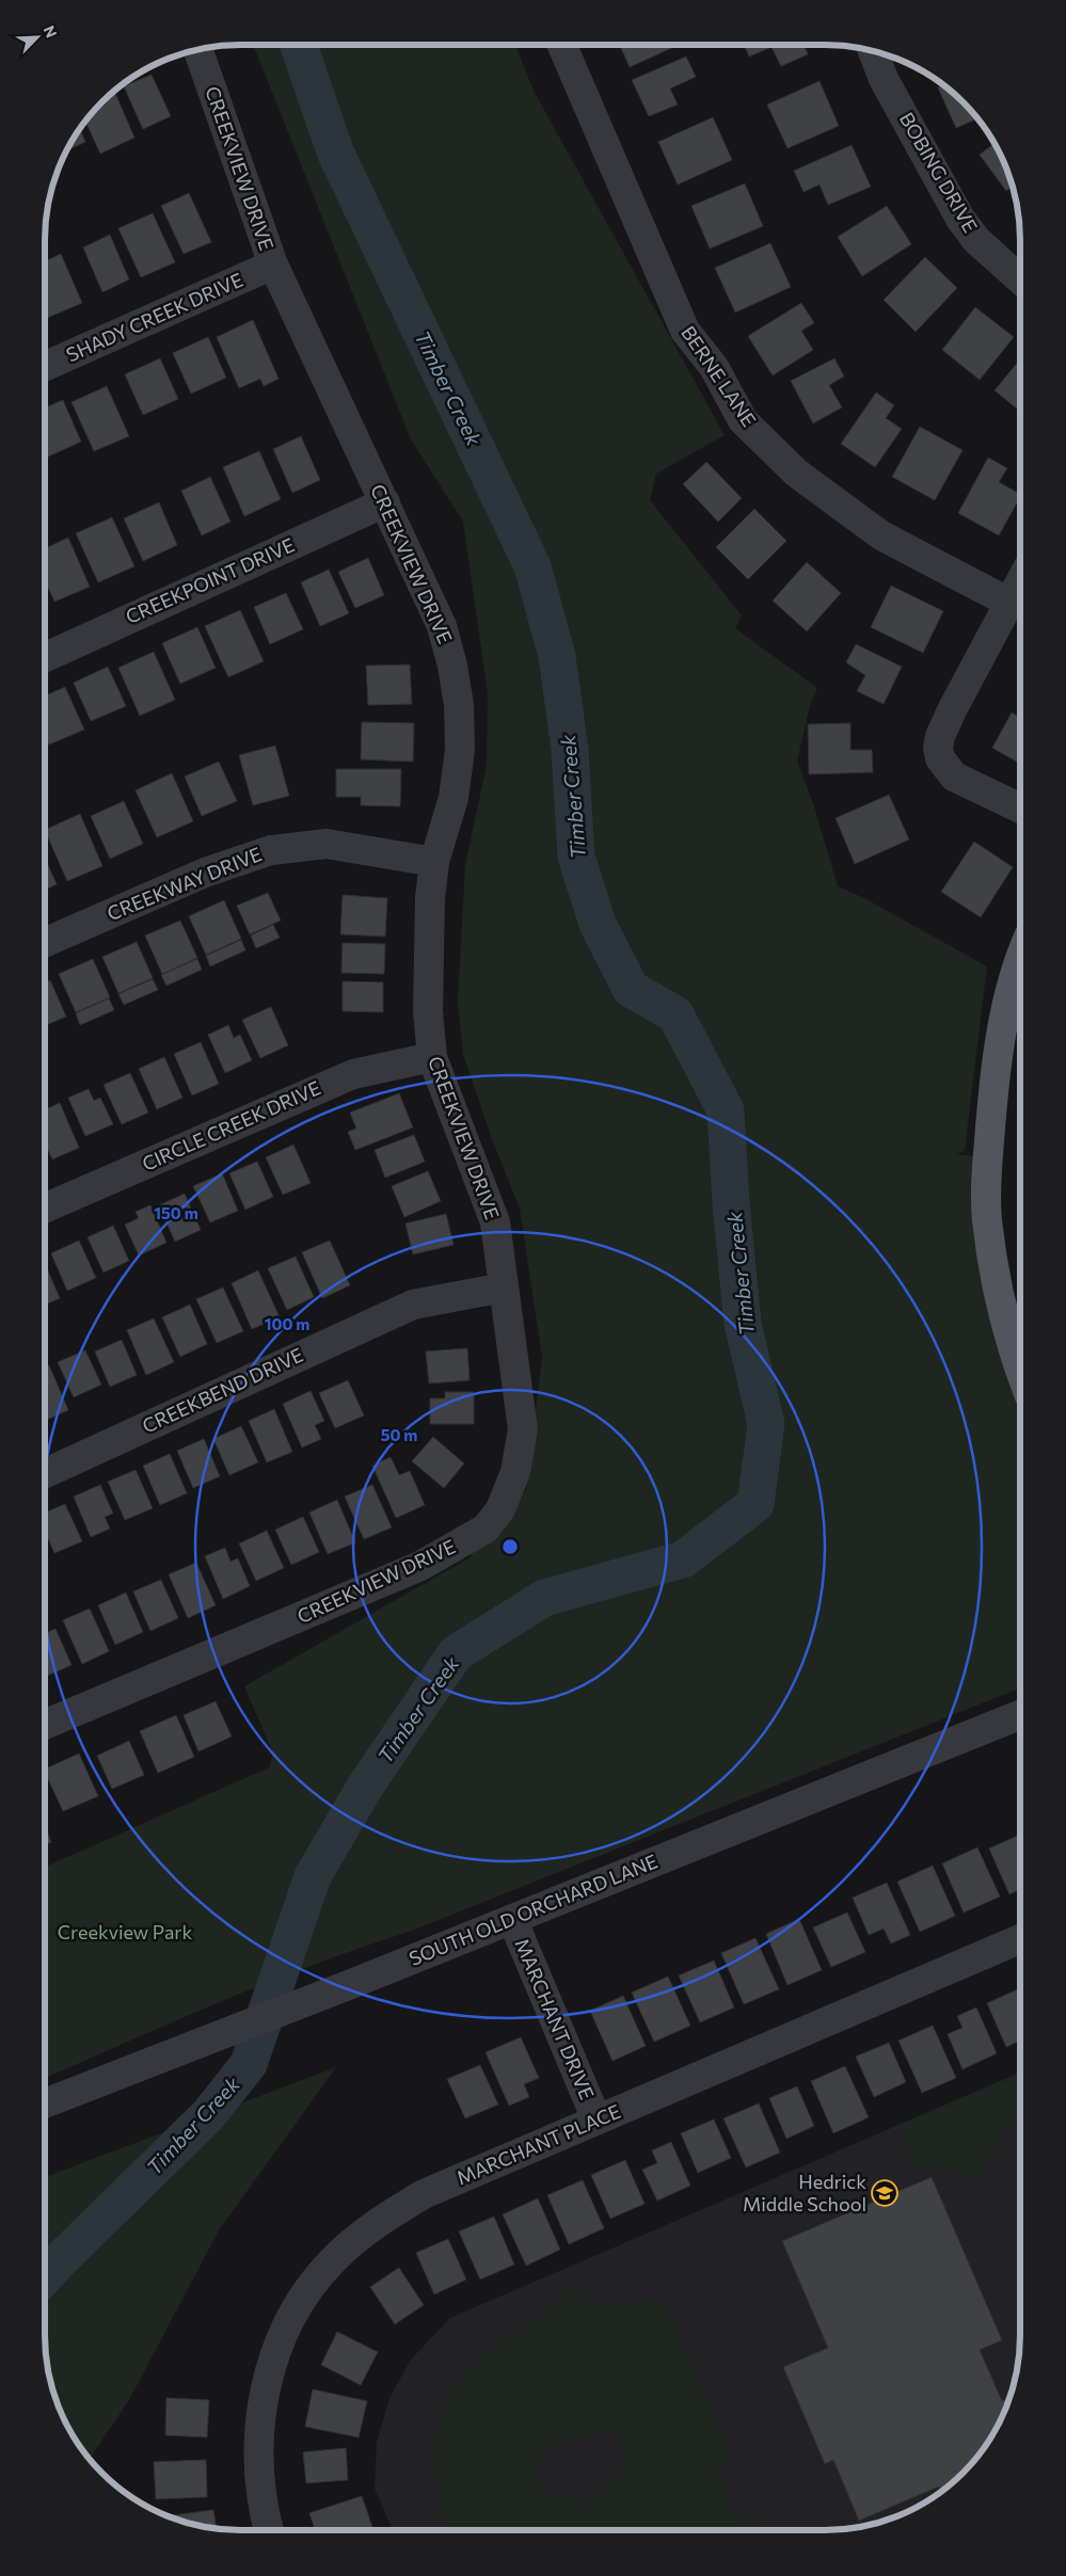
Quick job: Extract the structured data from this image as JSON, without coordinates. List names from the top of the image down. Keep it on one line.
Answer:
{"streets":{"street":["CREEKVIEW DRIVE","BOBING DRIVE","SHADY CREEK DRIVE","BERNE LANE","CREEKPOINT DRIVE","CREEKWAY DRIVE","CIRCLE CREEK DRIVE","CREEKBEND DRIVE","SOUTH OLD ORCHARD LANE","MARCHANT DRIVE","MARCHANT PLACE"]},"crossings":[["CREEKVIEW DRIVE","SHADY CREEK DRIVE"],["CREEKVIEW DRIVE","CREEKPOINT DRIVE"],["CREEKVIEW DRIVE","CREEKWAY DRIVE"],["CREEKVIEW DRIVE","CIRCLE CREEK DRIVE"],["CREEKVIEW DRIVE","CREEKBEND DRIVE"],["SOUTH OLD ORCHARD LANE","MARCHANT DRIVE"],["MARCHANT DRIVE","MARCHANT PLACE"]],"water":["Timber Creek"],"parks":["Creekview Park"],"places":{"school or university":["Hedrick Middle School"]},"north":"top right","rings":["150 m","100 m","50 m"]}
